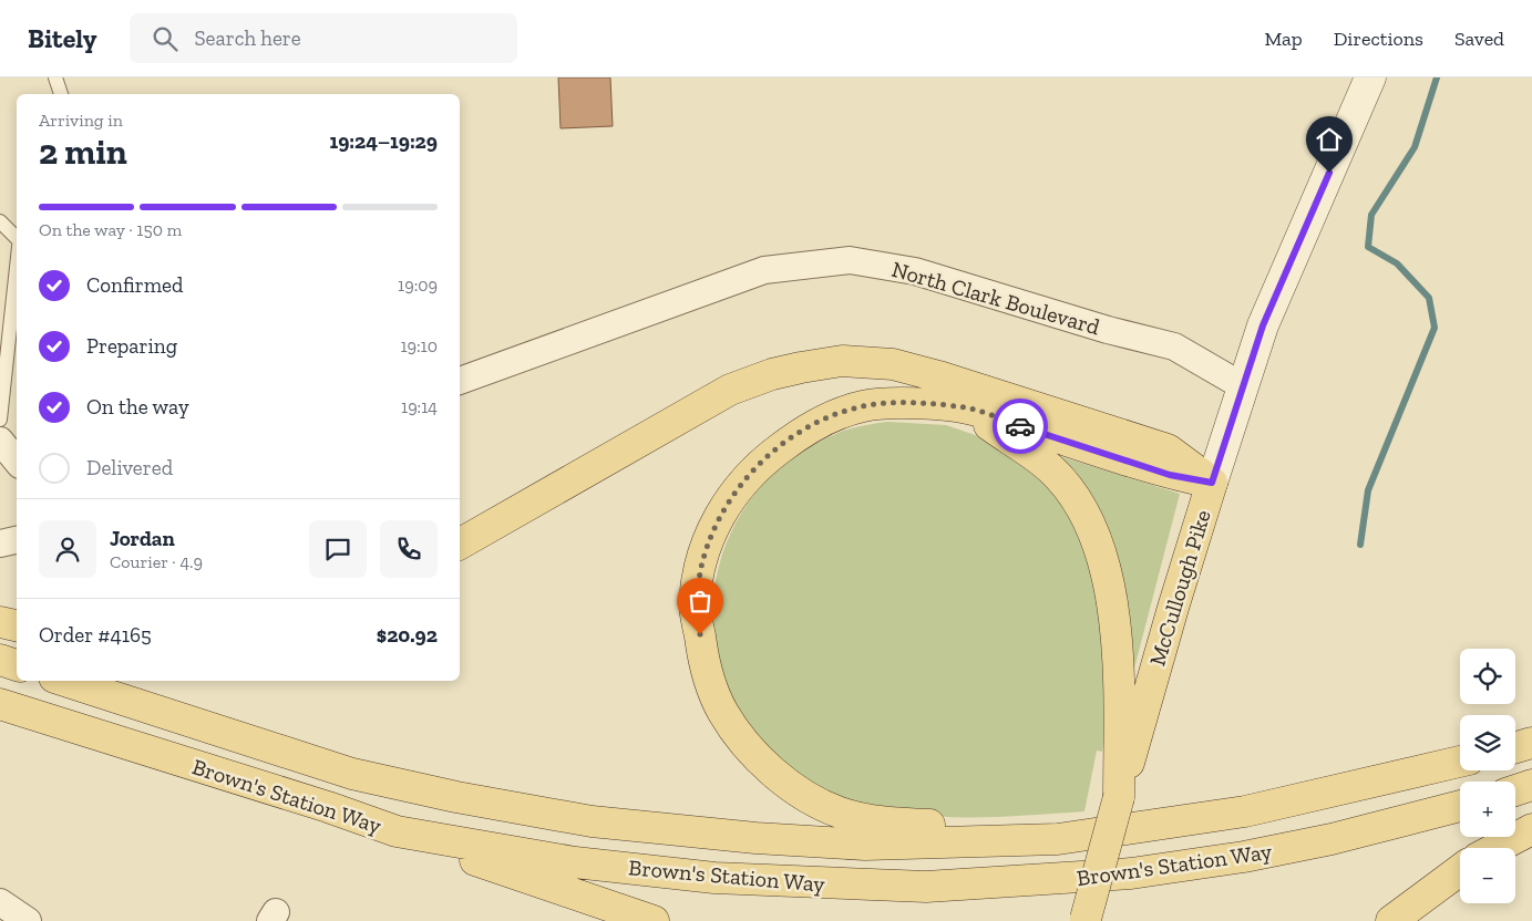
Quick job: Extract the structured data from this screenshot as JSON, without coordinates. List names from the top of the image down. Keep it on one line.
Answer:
{"streets":{"main road":["McCullough Pike","Brown's Station Way"],"street":["North Clark Boulevard"]},"crossings":[["North Clark Boulevard","McCullough Pike"]],"page":{"header":"Bitely","search":"Search here","nav":["Map","Directions","Saved"],"heading":["2 min","Arriving in","19:24–19:29"],"panel":["Jordan","Courier · 4.9","Order #4165","$20.92"],"bar":"On the way · 150 m","list":[["Confirmed","19:09"],["Preparing","19:10"],["On the way","19:14"],"Delivered"],"map_buttons":["+","−"]}}
